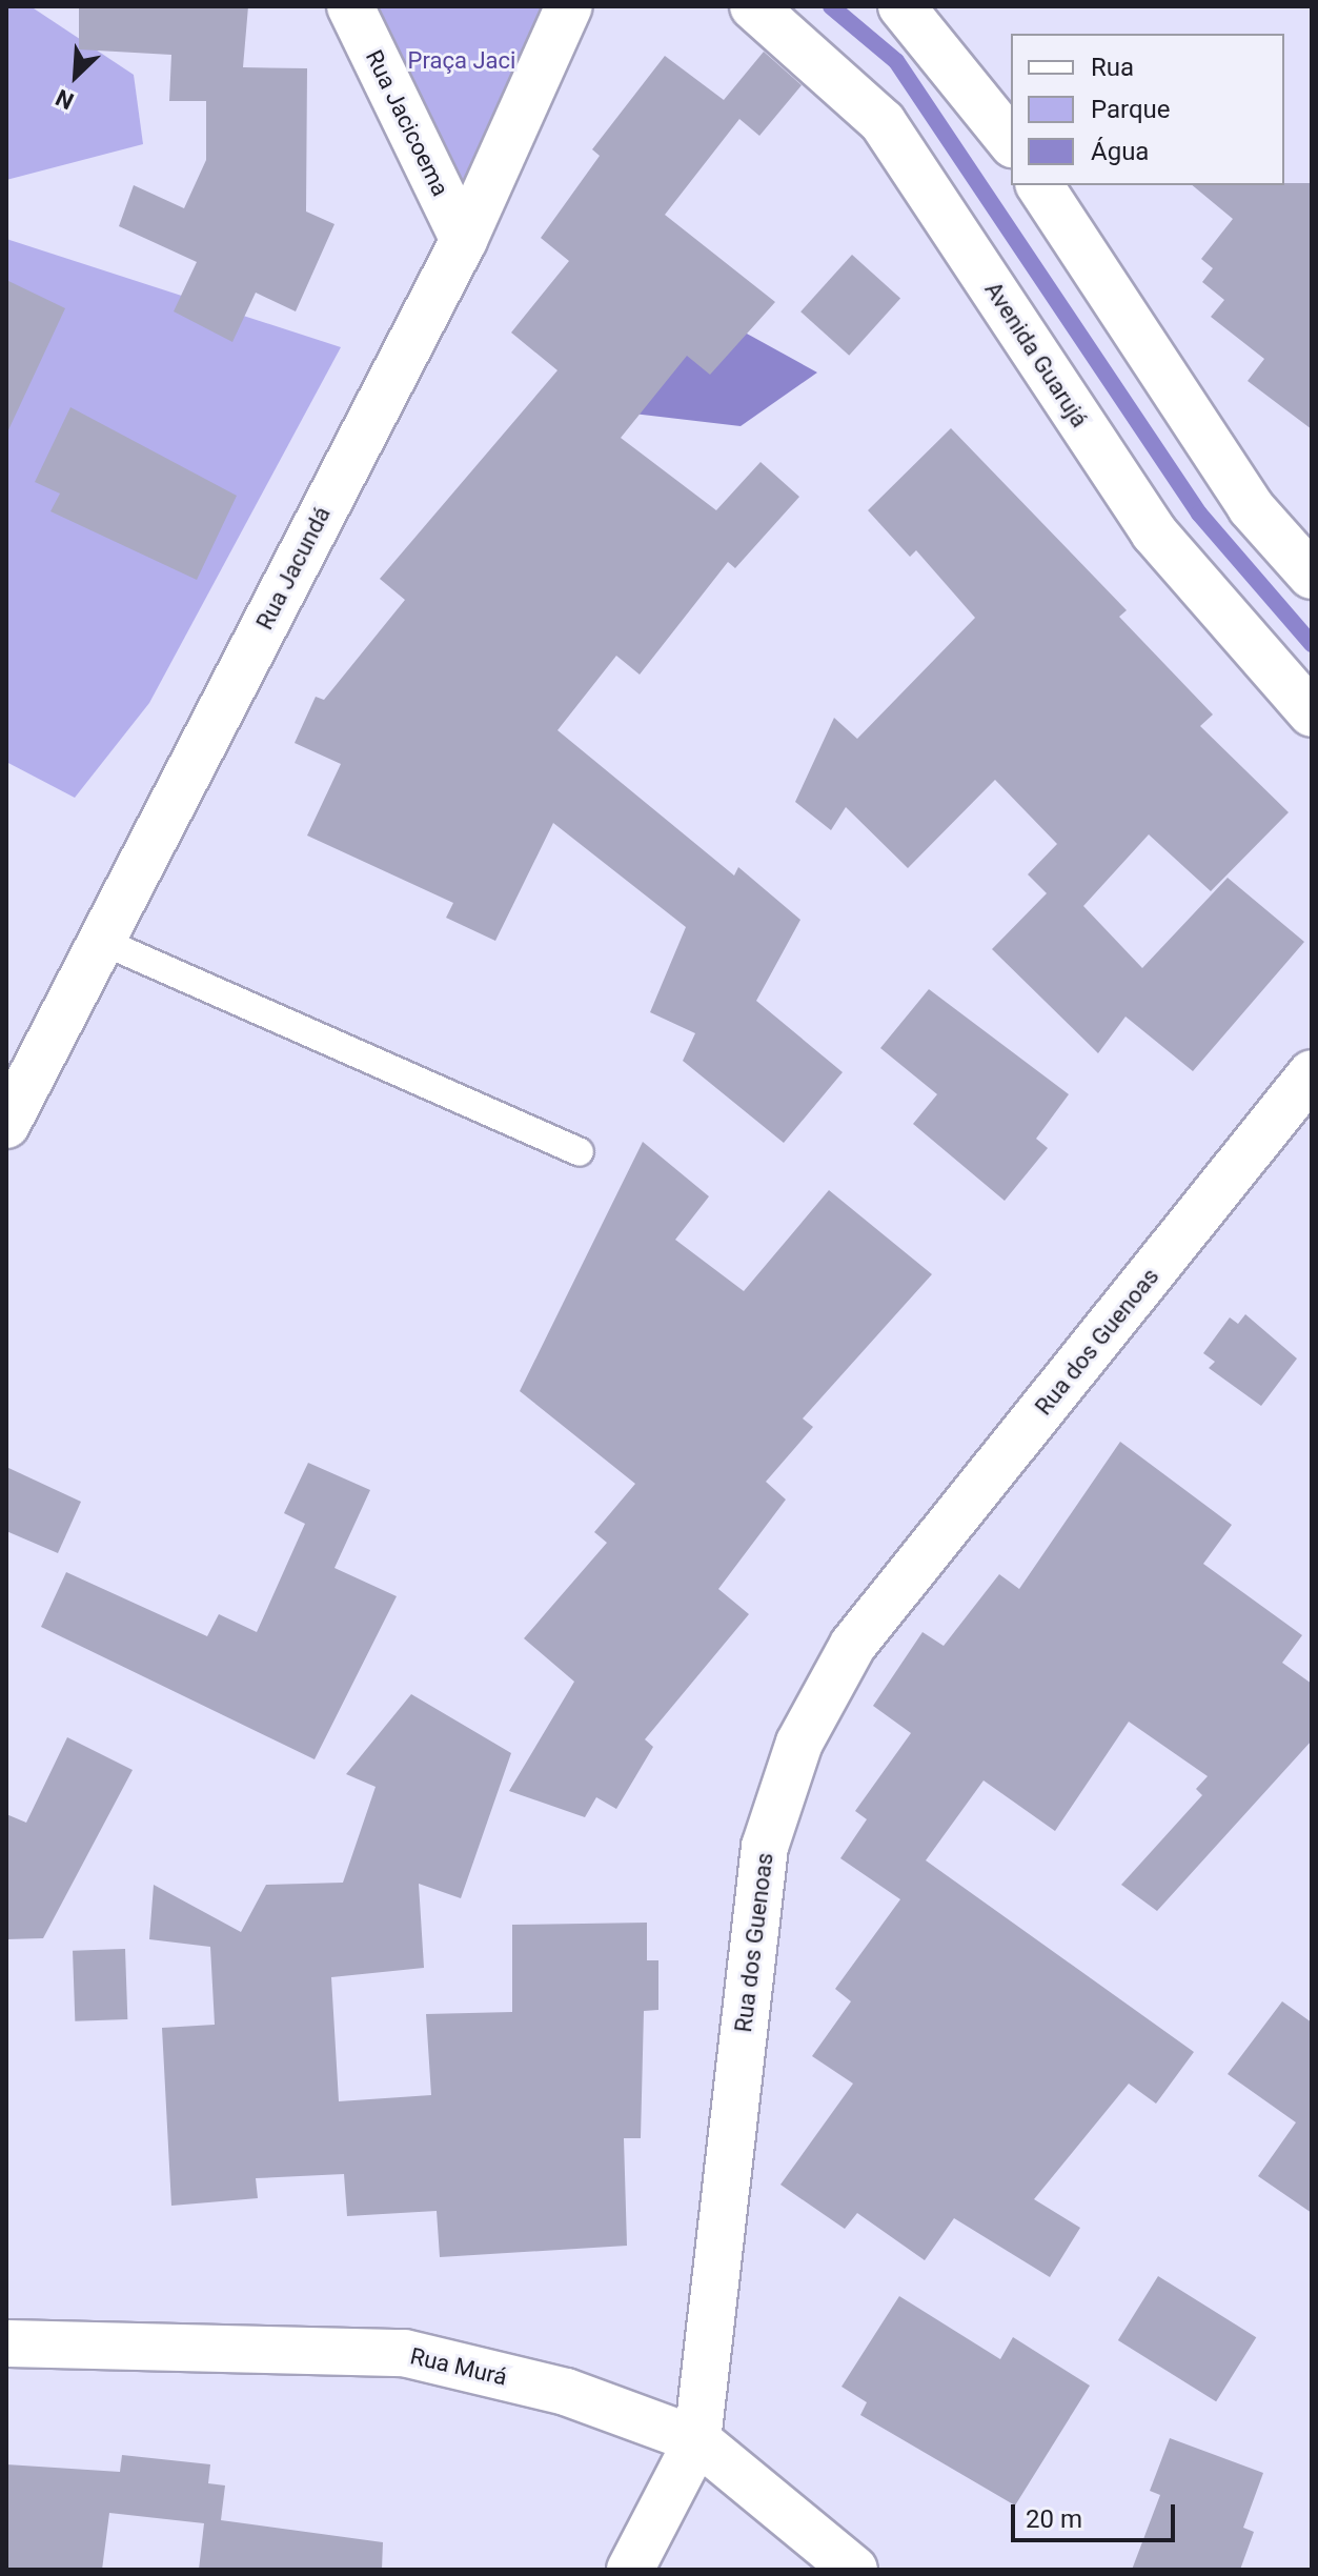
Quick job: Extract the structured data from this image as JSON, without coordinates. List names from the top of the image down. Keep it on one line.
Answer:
{"streets":{"street":["Rua Jacicoema","Avenida Guarujá","Rua Jacundá","Rua dos Guenoas","Rua Murá"]},"crossings":[["Rua Jacicoema","Rua Jacundá"],["Rua dos Guenoas","Rua Murá"]],"parks":["Praça Jaci"],"legend":["Rua","Parque","Água"],"scale_bar":"20 m","north":"bottom left"}
